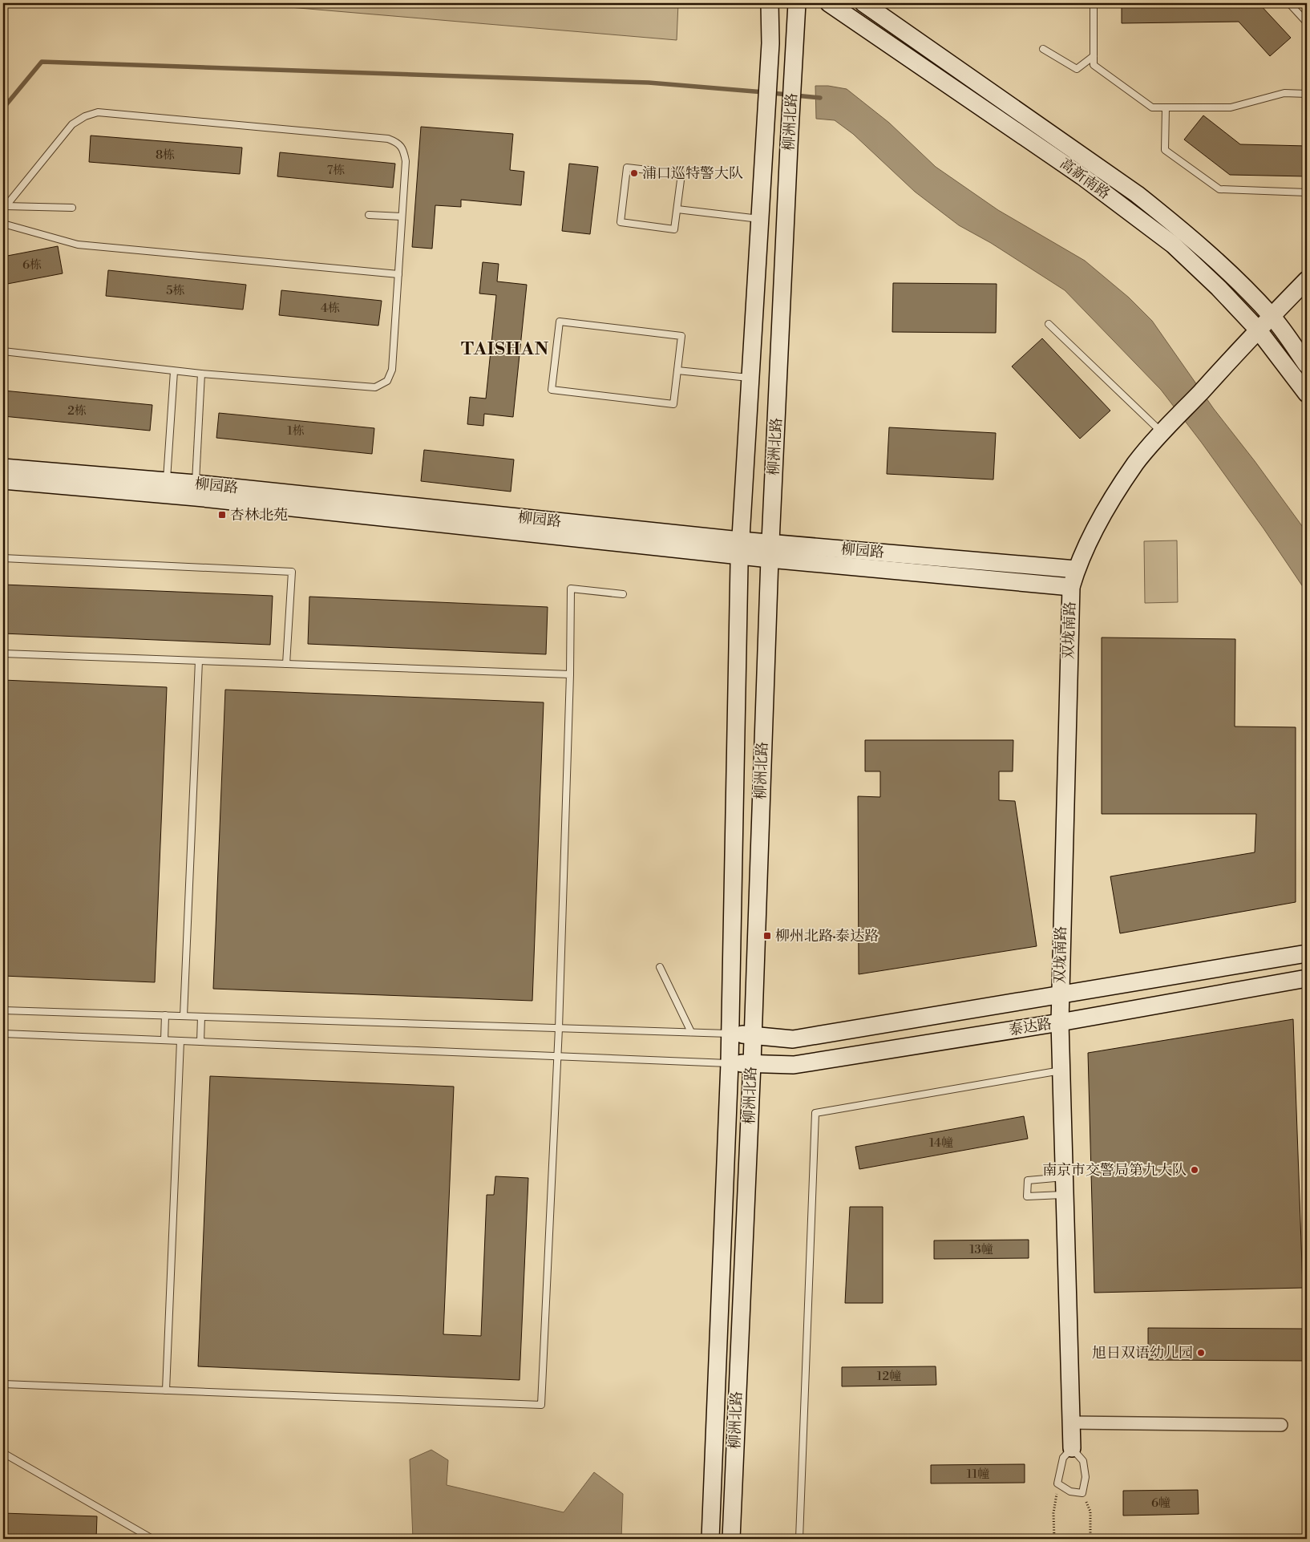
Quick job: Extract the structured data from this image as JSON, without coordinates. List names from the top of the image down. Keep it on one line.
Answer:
{"streets":{"main road":["柳洲北路","高新南路","柳园路","双垅南路","泰达路"]},"crossings":[["柳洲北路","柳园路"],["柳洲北路","泰达路"],["高新南路","双垅南路"],["柳园路","双垅南路"],["双垅南路","泰达路"]],"districts":["TAISHAN"],"places":{"other":["浦口巡特警大队","南京市交警局第九大队","旭日双语幼儿园"],"transit":["杏林北苑","柳州北路·泰达路"]},"house_numbers":["8栋","7栋","6栋","5栋","4栋","2栋","1栋","14幢","13幢","12幢","11幢","6幢"]}
